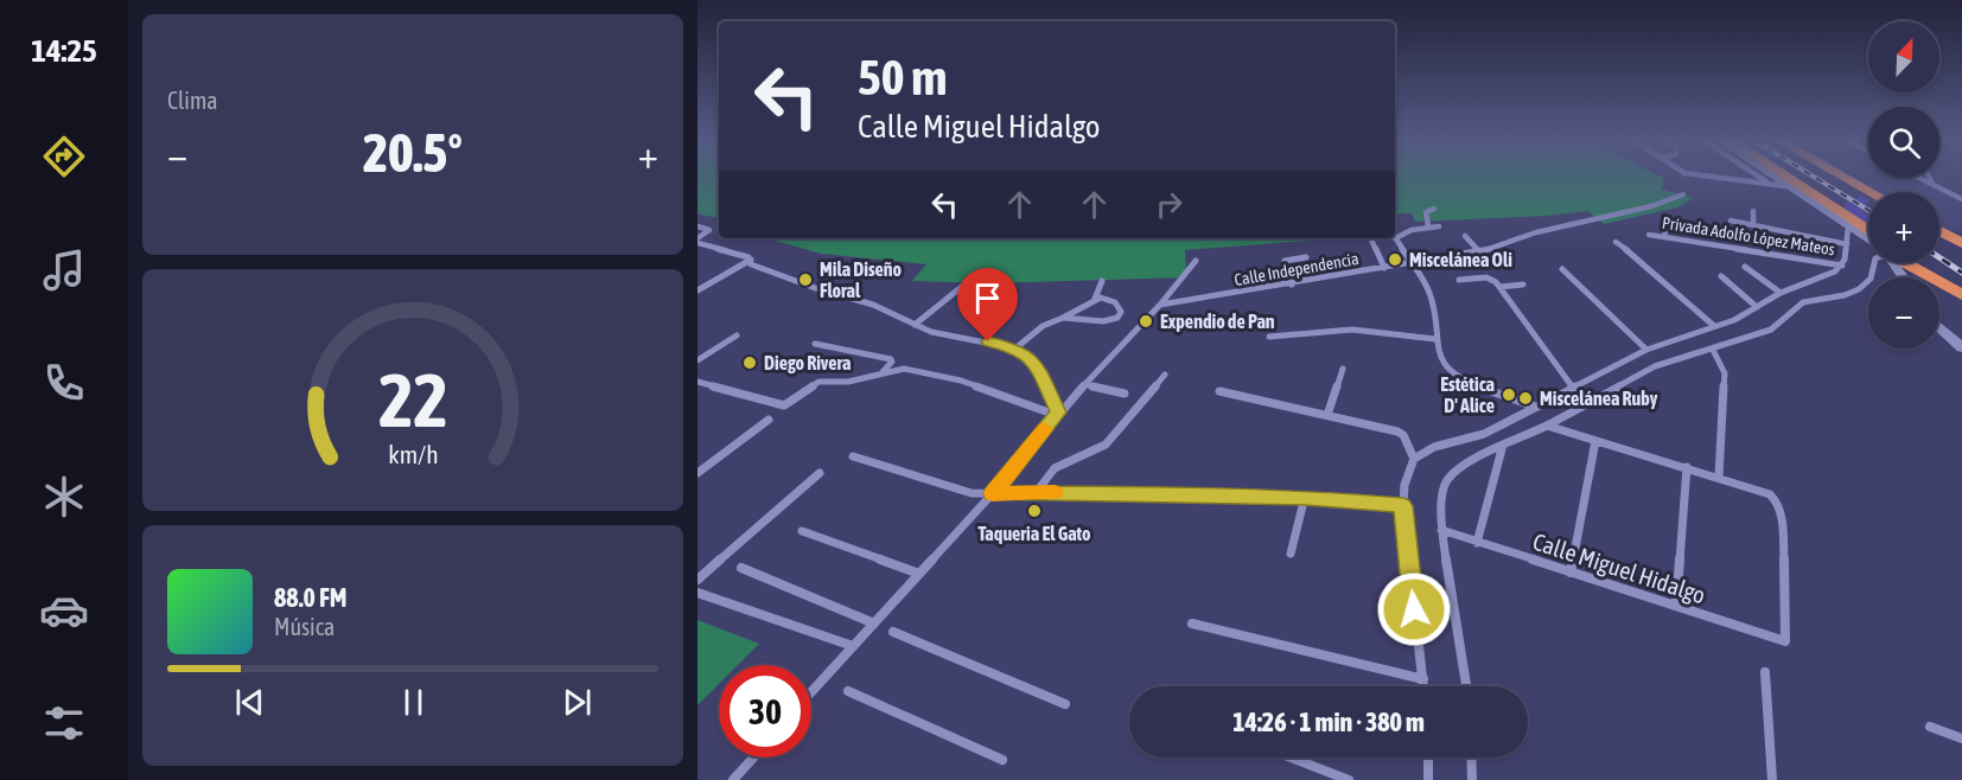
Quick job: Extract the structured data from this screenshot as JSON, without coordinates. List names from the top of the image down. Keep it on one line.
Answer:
{"streets":{"street":["Privada Adolfo López Mateos","Calle Independencia","Calle Miguel Hidalgo"]},"places":["Miscelánea Oli","Mila Diseño Floral","Expendio de Pan","Diego Rivera","Estética D' Alice","Miscelánea Ruby","Taqueria El Gato"],"north":"top right","page":{"tabs":"14:25","tile":"Clima","map_buttons":["+","−"],"turn":["50 m","Calle Miguel Hidalgo"],"heat":["−","20.5°","+"],"song":["88.0 FM","Música"],"limit":"30","trip":"14:26 · 1 min · 380 m","gauge":["22","km/h"]}}
